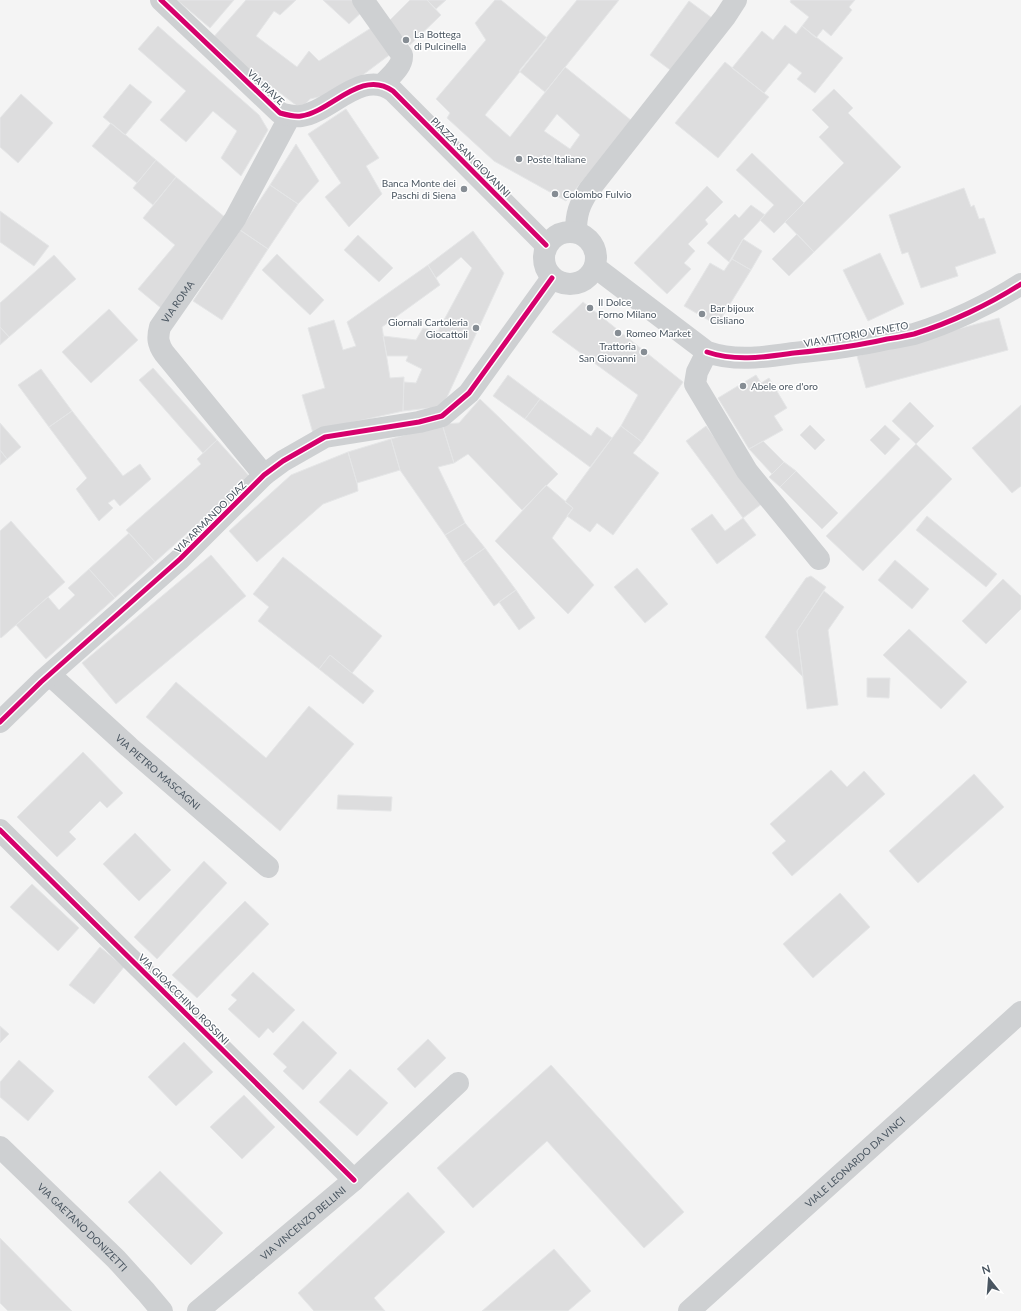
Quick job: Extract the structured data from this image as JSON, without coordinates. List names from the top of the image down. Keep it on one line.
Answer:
{"streets":{"street":["VIA PIAVE","PIAZZA SAN GIOVANNI","VIA ROMA","VIA VITTORIO VENETO","VIA ARMANDO DIAZ","VIA PIETRO MASCAGNI","VIA GIOACCHINO ROSSINI","VIALE LEONARDO DA VINCI","VIA VINCENZO BELLINI","VIA GAETANO DONIZETTI"]},"crossings":[["VIA PIAVE","PIAZZA SAN GIOVANNI"],["VIA PIAVE","VIA ROMA"],["PIAZZA SAN GIOVANNI","VIA ARMANDO DIAZ"],["VIA ROMA","VIA ARMANDO DIAZ"],["VIA ARMANDO DIAZ","VIA PIETRO MASCAGNI"],["VIA GIOACCHINO ROSSINI","VIA VINCENZO BELLINI"]],"places":["La Bottega di Pulcinella","Poste Italiane","Banca Monte dei Paschi di Siena","Colombo Fulvio","Il Dolce Forno Milano","Bar bijoux Cisliano","Giornali Cartoleria Giocattoli","Romeo Market","Trattoria San Giovanni","Abele ore d'oro"],"north":"top"}
